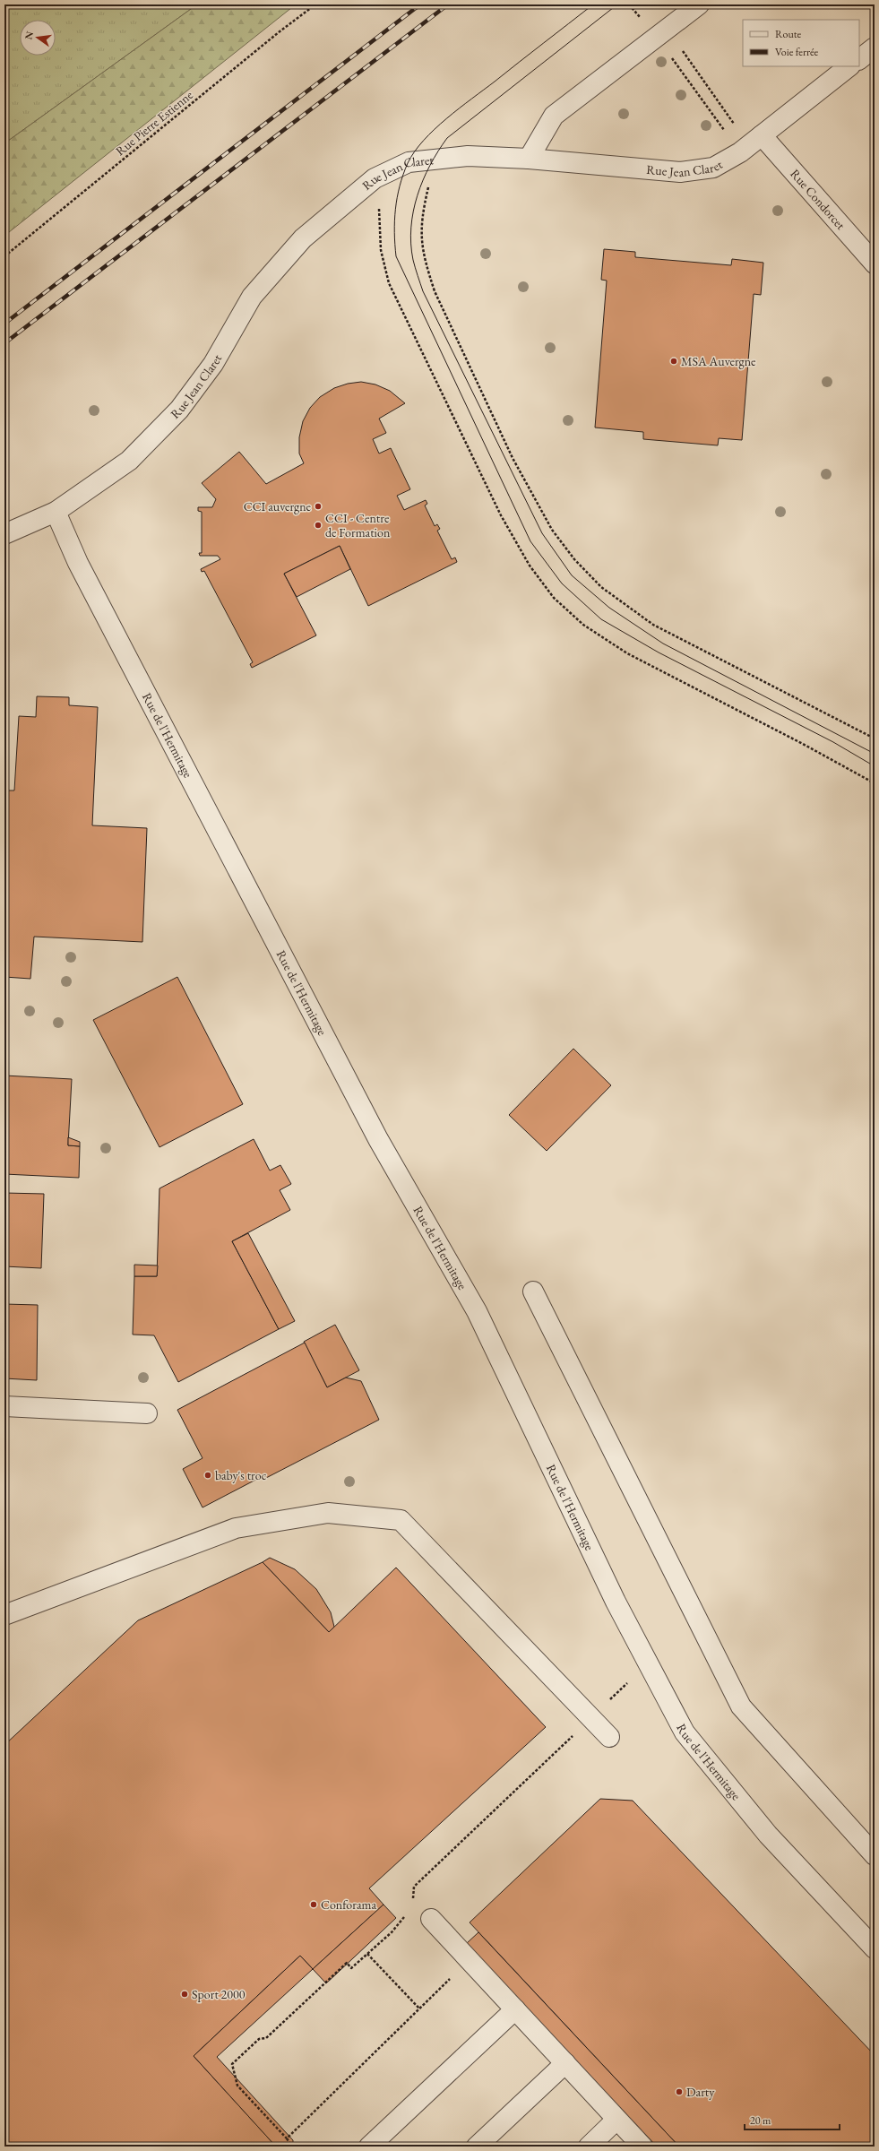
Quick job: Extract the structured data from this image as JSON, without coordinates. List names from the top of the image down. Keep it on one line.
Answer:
{"streets":{"street":["Rue Jean Claret","Rue Condorcet","Rue de l'Hermitage"],"path":["Rue Pierre Estienne"]},"crossings":[["Rue Jean Claret","Rue Condorcet"],["Rue Jean Claret","Rue de l'Hermitage"]],"places":["MSA Auvergne","CCI auvergne","CCI - Centre de Formation","baby's troc","Conforama","Sport 2000","Darty"],"legend":["Route","Voie ferrée"],"scale_bar":"20 m","north":"left"}
